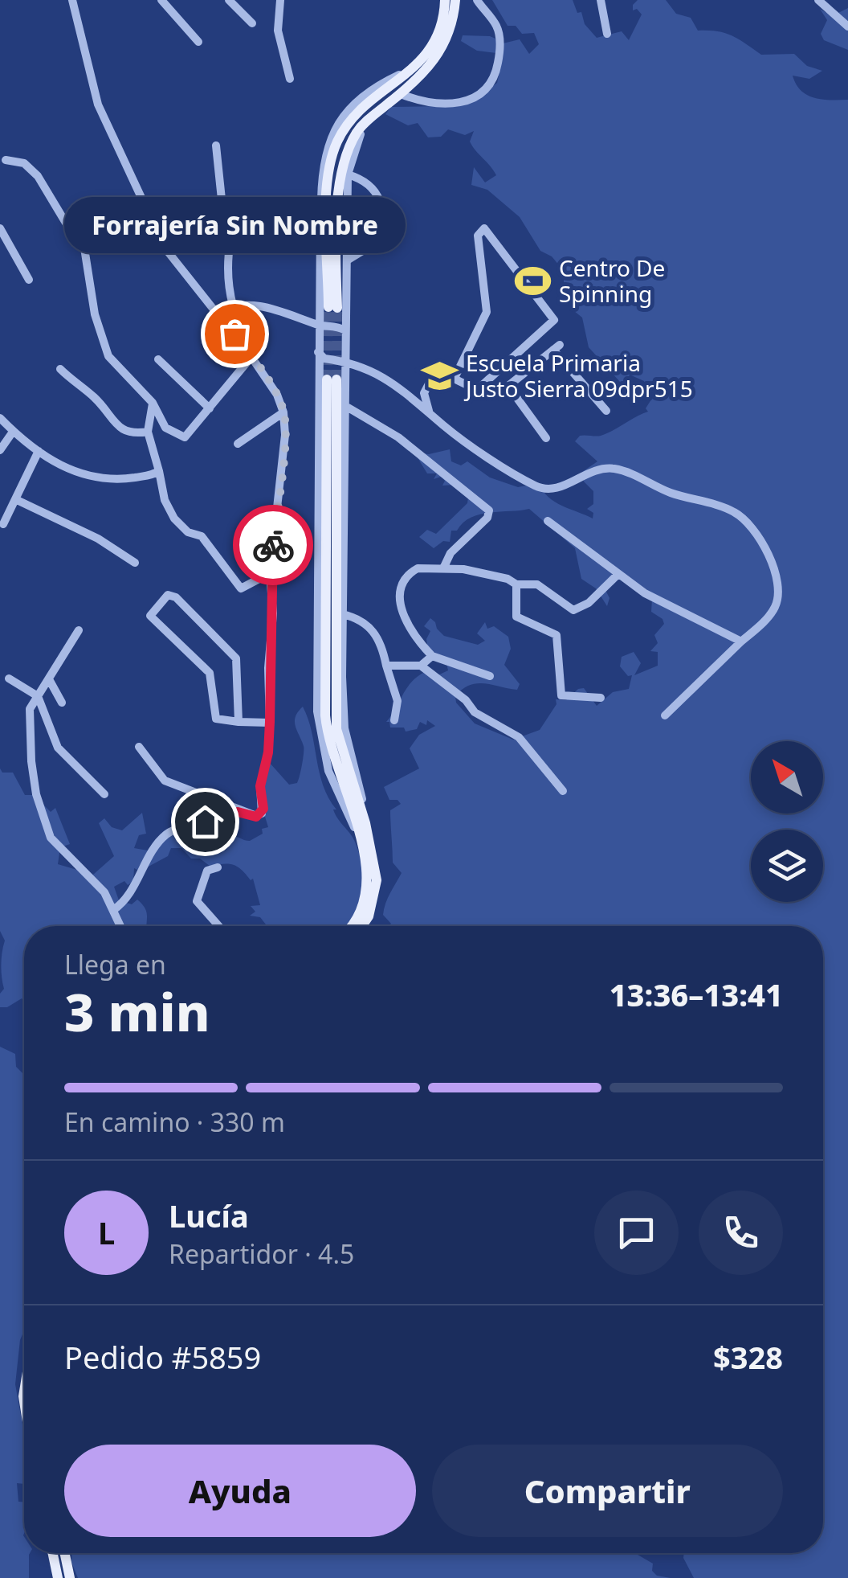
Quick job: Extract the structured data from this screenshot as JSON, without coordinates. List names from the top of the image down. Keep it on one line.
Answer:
{"places":{"sports":["Centro De Spinning"],"other":["Forrajería Sin Nombre"],"school or university":["Escuela Primaria Justo Sierra 09dpr515"]},"north":"top left","page":{"bubble":"Forrajería Sin Nombre","heading":["3 min","Llega en","13:36–13:41"],"panel":["Lucía","Repartidor · 4.5","Pedido #5859","$328"],"bar":"En camino · 330 m","round":"L","buttons":["Ayuda","Compartir"]}}
